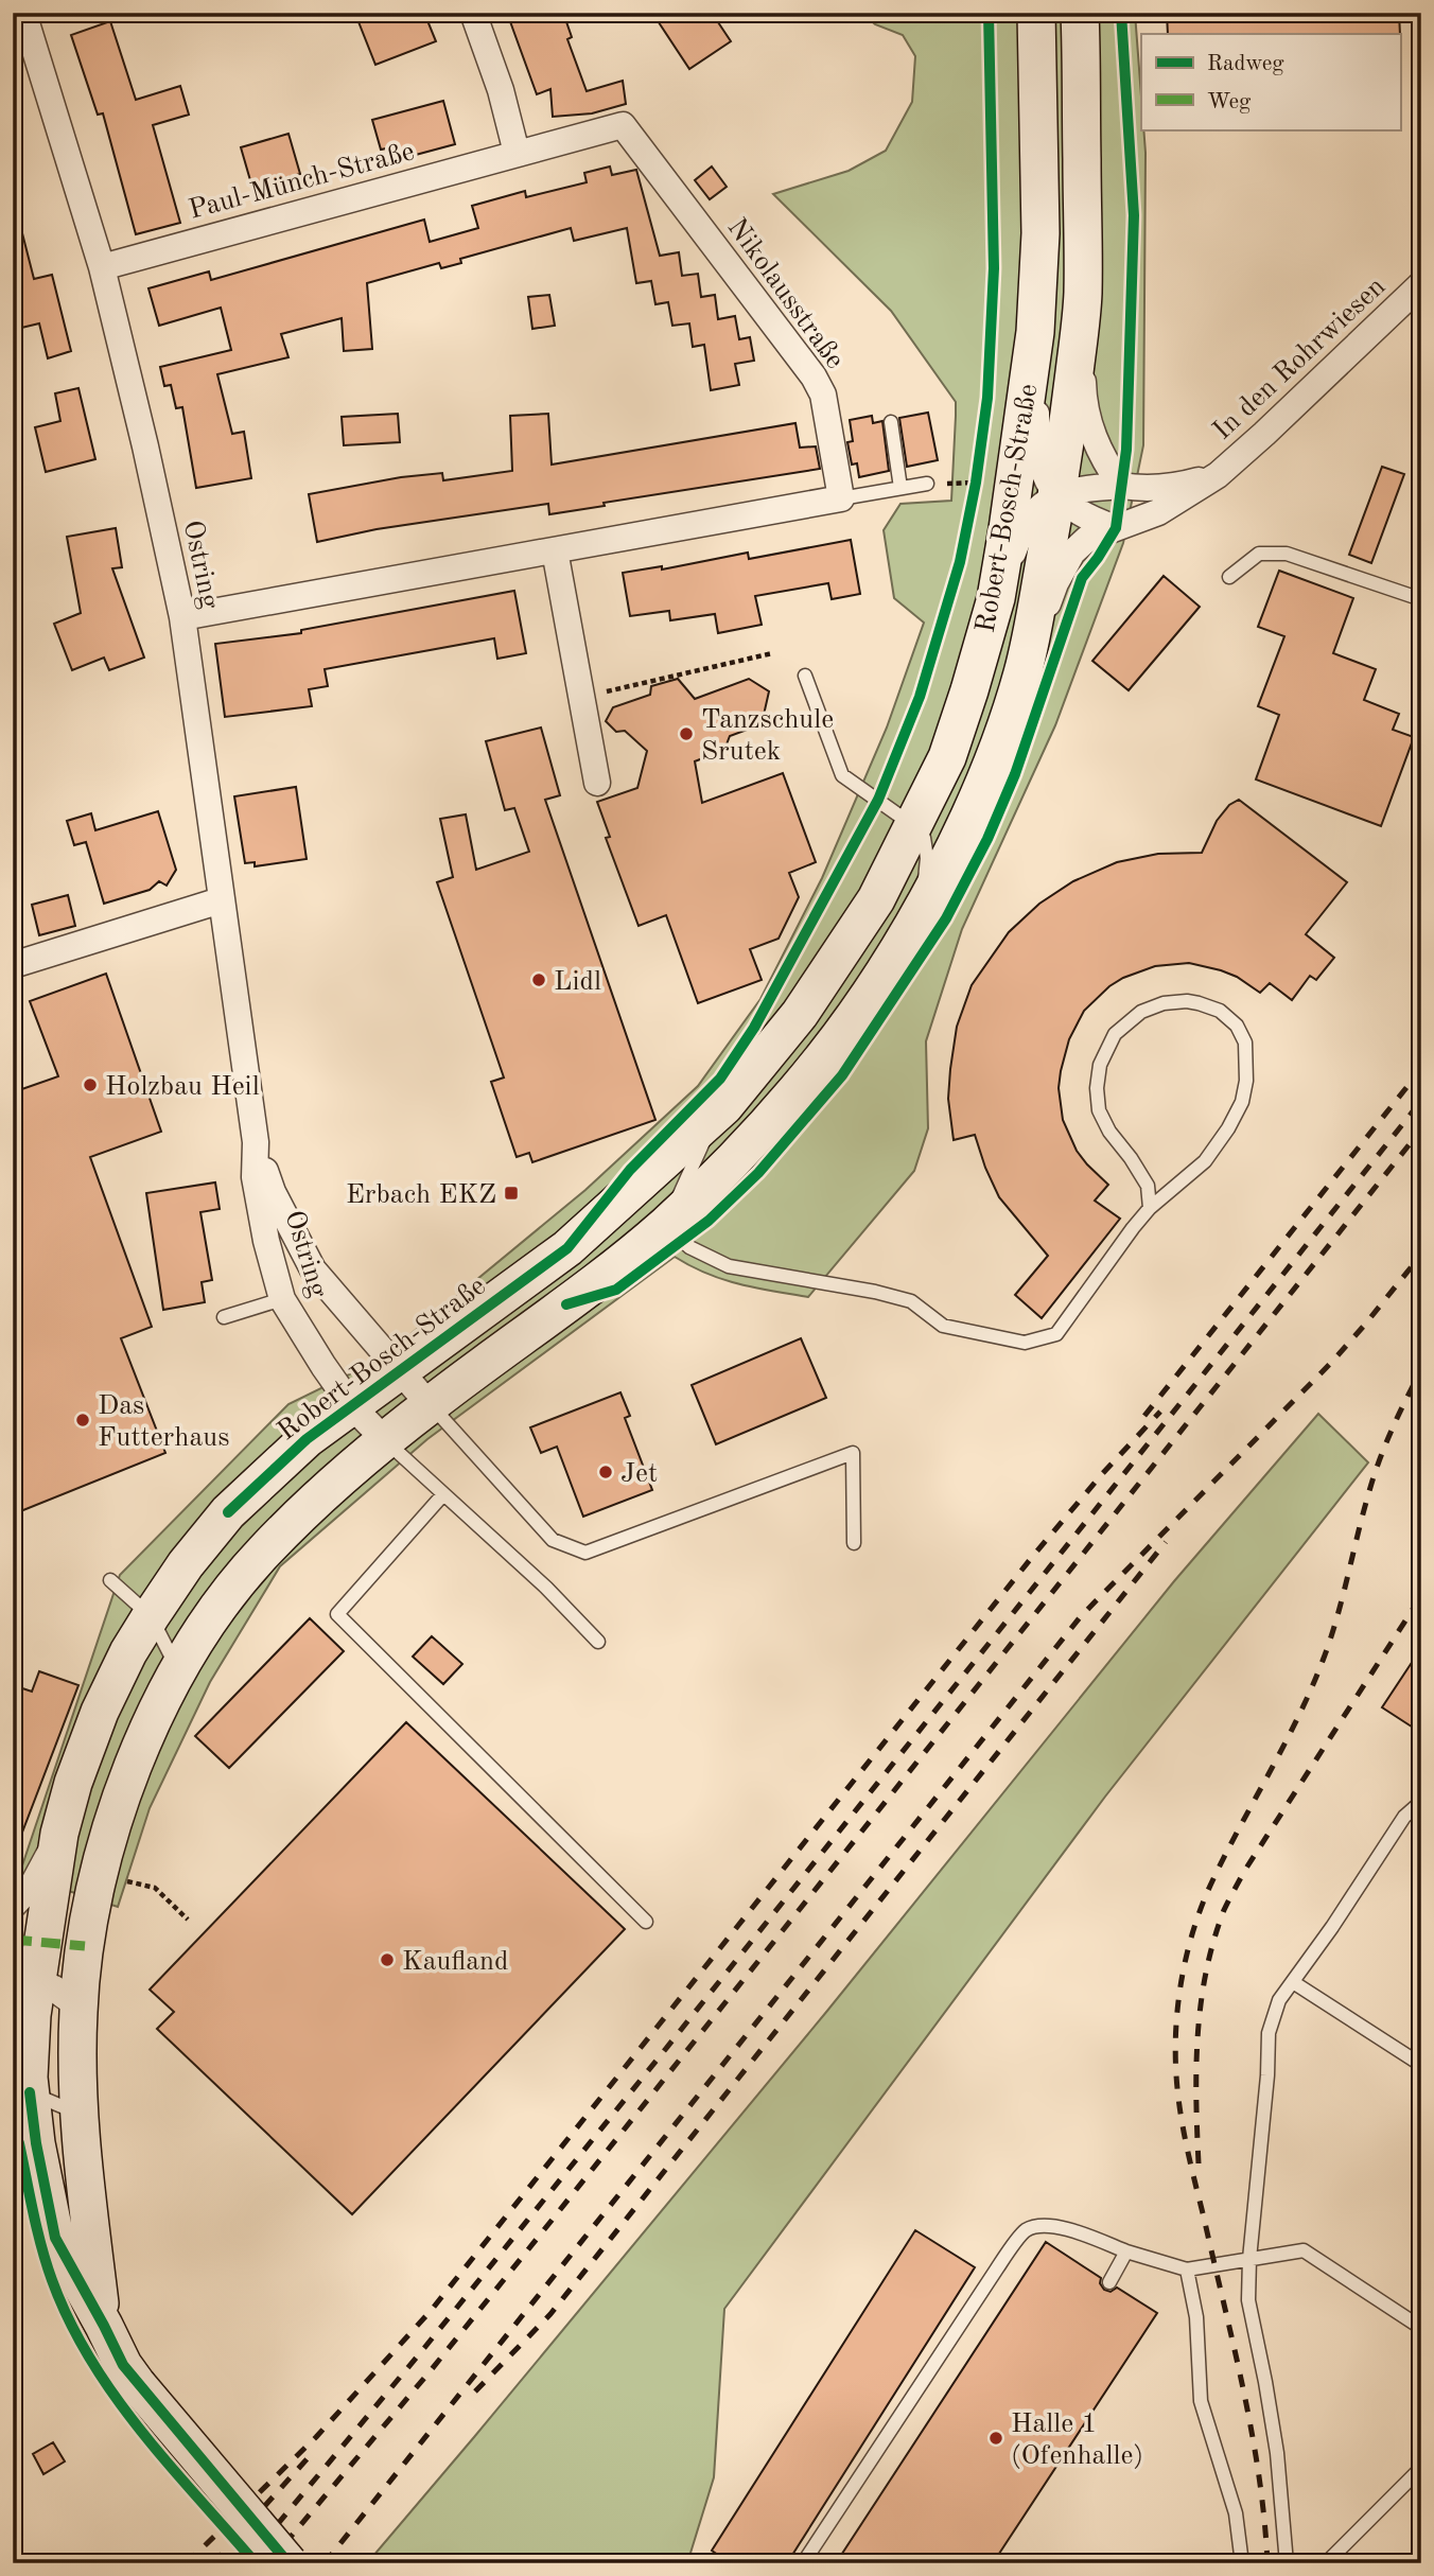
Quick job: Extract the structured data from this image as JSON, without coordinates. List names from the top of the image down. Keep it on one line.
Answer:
{"streets":{"main road":["Robert-Bosch-Straße"],"street":["Paul-Münch-Straße","Nikolausstraße","In den Rohrwiesen","Ostring"]},"crossings":[["Paul-Münch-Straße","Nikolausstraße"],["Paul-Münch-Straße","Ostring"],["In den Rohrwiesen","Robert-Bosch-Straße"],["Robert-Bosch-Straße","Ostring"]],"places":{"other":["Tanzschule Srutek","Lidl","Holzbau Heil","Das Futterhaus","Jet","Kaufland","Halle 1 (Ofenhalle)"],"transit":["Erbach EKZ"]},"legend":["Radweg","Weg"]}
